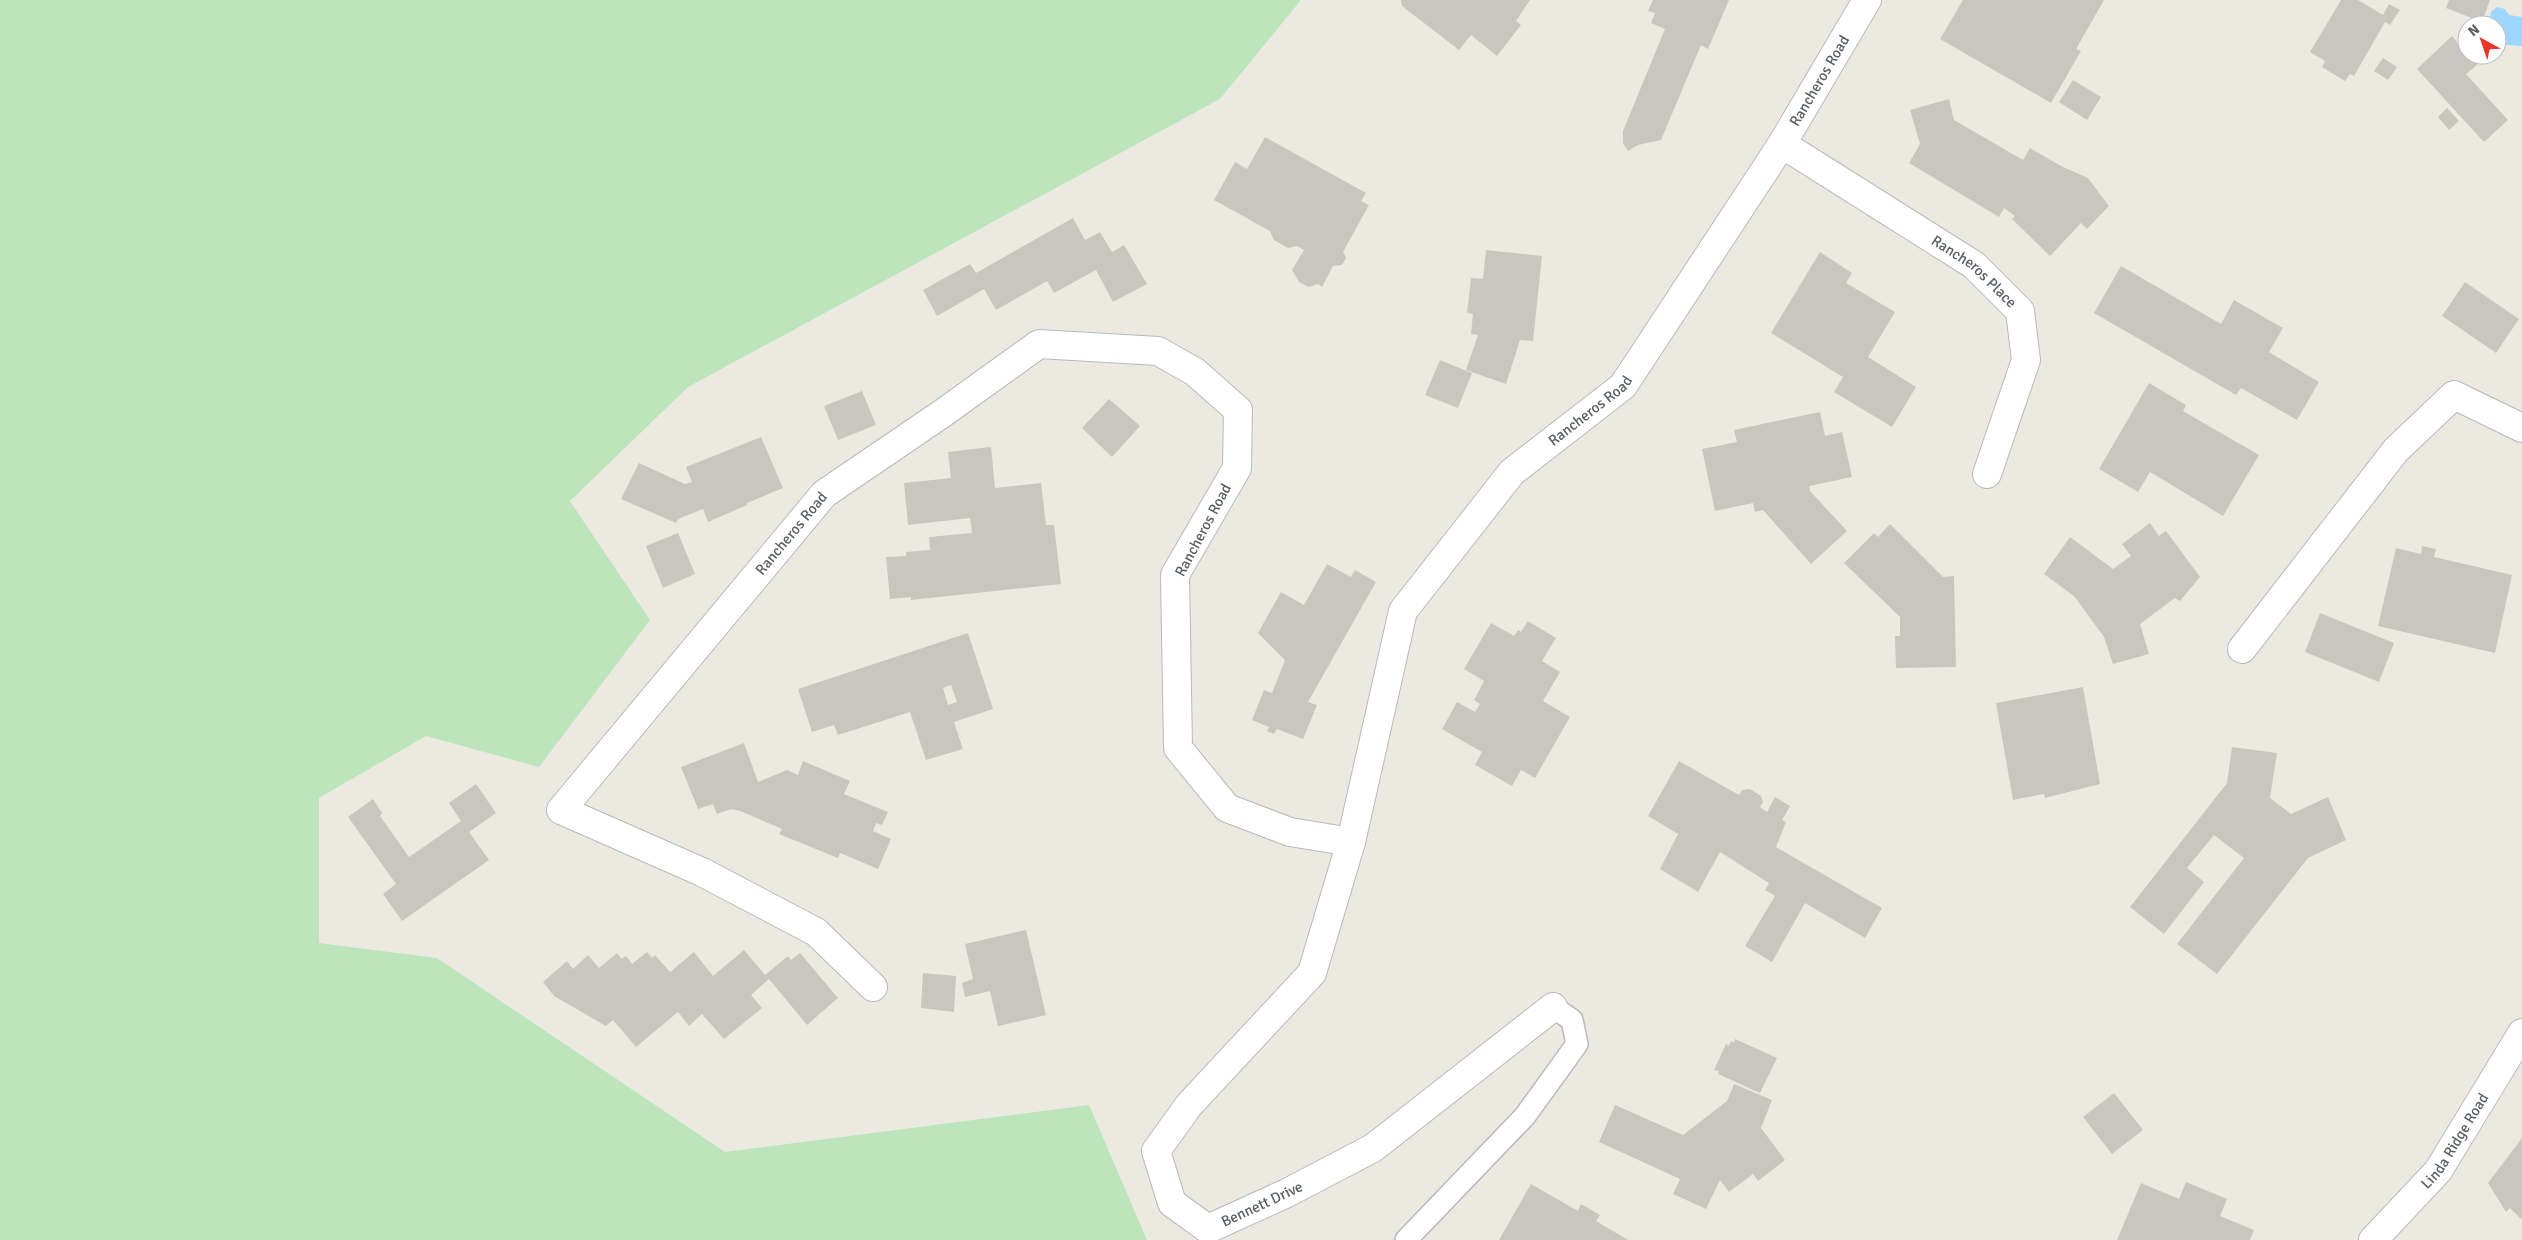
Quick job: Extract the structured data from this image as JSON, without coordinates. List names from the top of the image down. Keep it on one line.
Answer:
{"streets":{"street":["Rancheros Road","Rancheros Place","Linda Ridge Road","Bennett Drive"]},"crossings":[["Rancheros Road","Rancheros Place"],["Rancheros Road","Bennett Drive"]],"north":"top left"}
